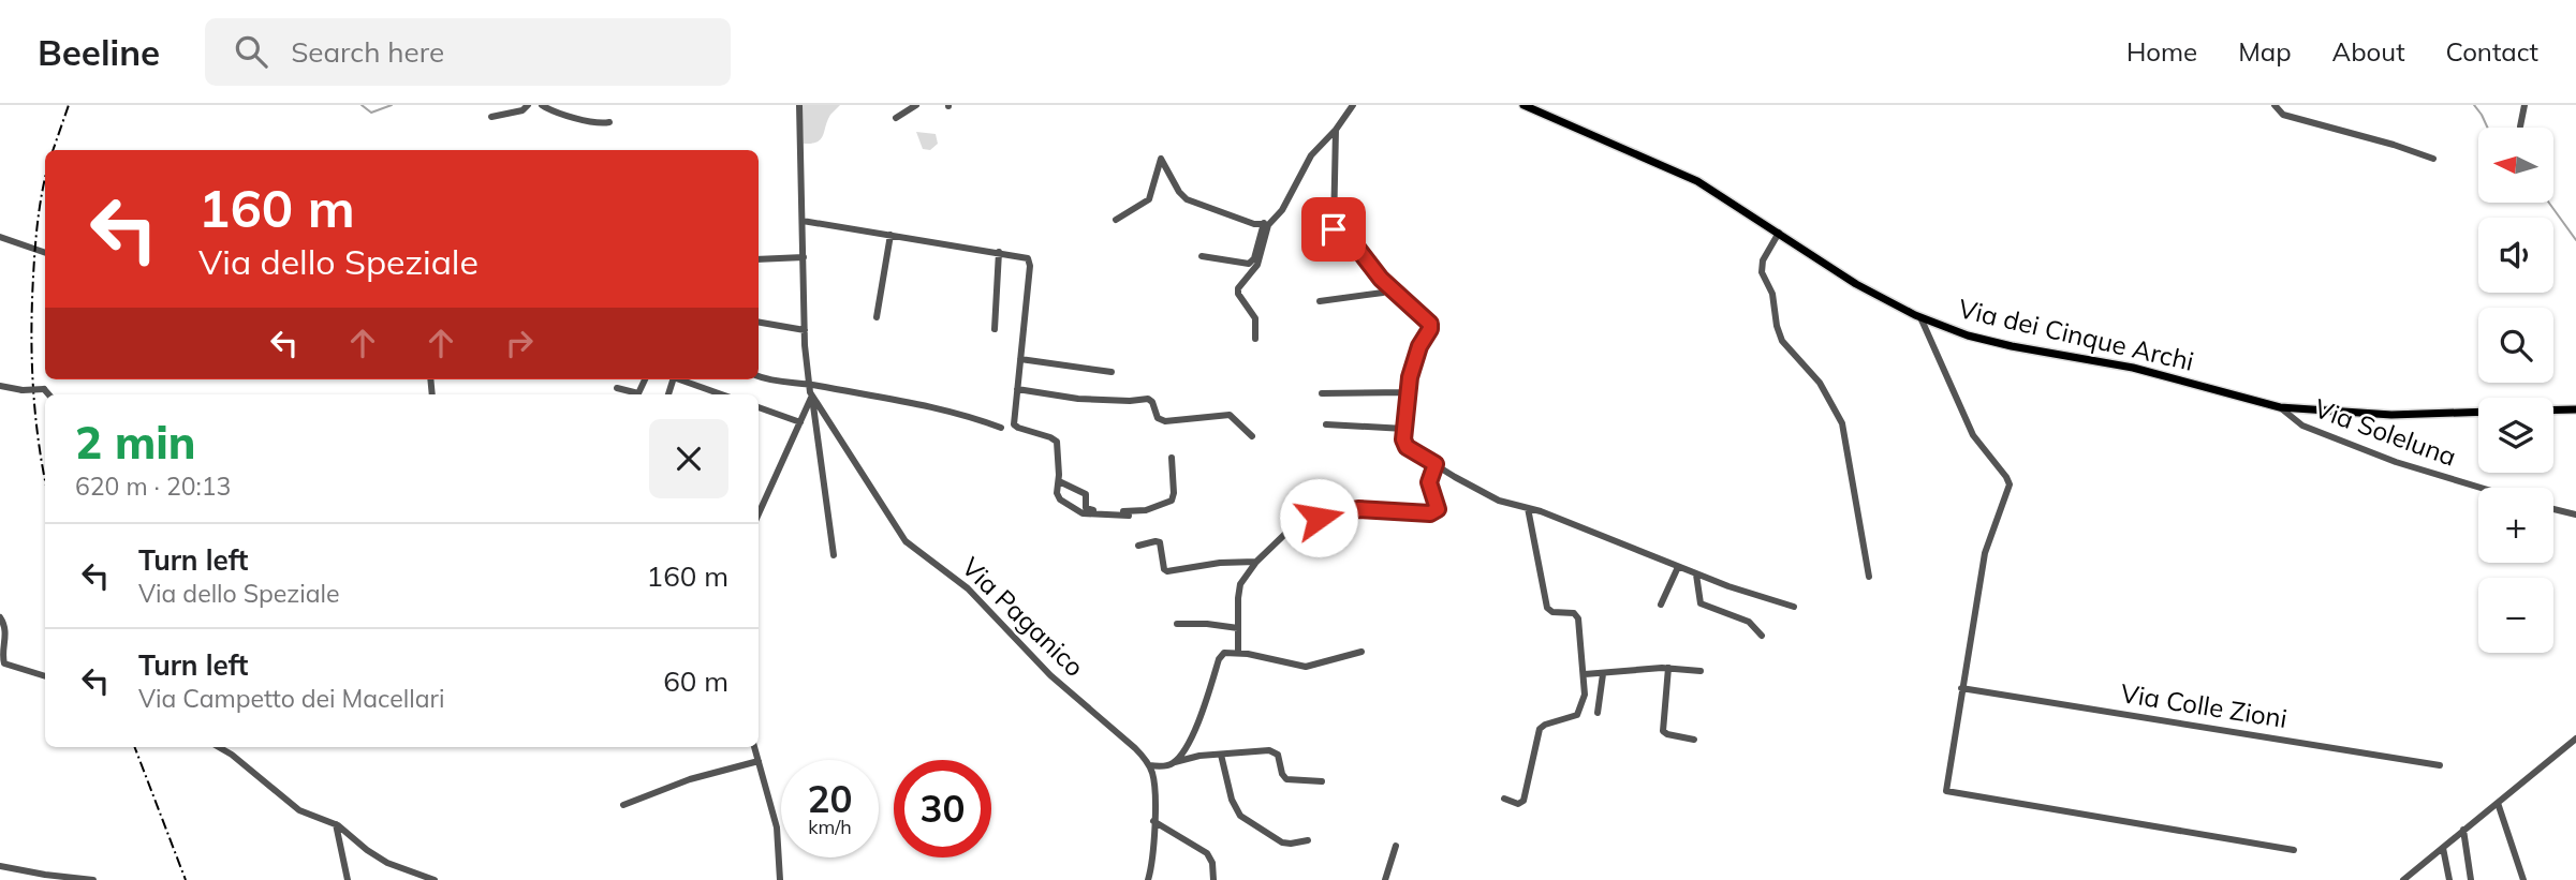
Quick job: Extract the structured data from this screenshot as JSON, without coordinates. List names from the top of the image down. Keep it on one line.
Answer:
{"streets":{"main road":["Via dei Cinque Archi"],"street":["Via Soleluna","Via Paganico","Via Colle Zioni"]},"crossings":[["Via dei Cinque Archi","Via Soleluna"]],"north":"left","page":{"header":"Beeline","search":"Search here","nav":["Home","Map","About","Contact"],"map_buttons":["+","−"],"turn":["160 m","Via dello Speziale"],"heading":["2 min","620 m · 20:13"],"list":[{"name":"Turn left","note":"Via dello Speziale","value":"160 m"},{"name":"Turn left","note":"Via Campetto dei Macellari","value":"60 m"}],"speed":"20 km/h","limit":"30"}}
